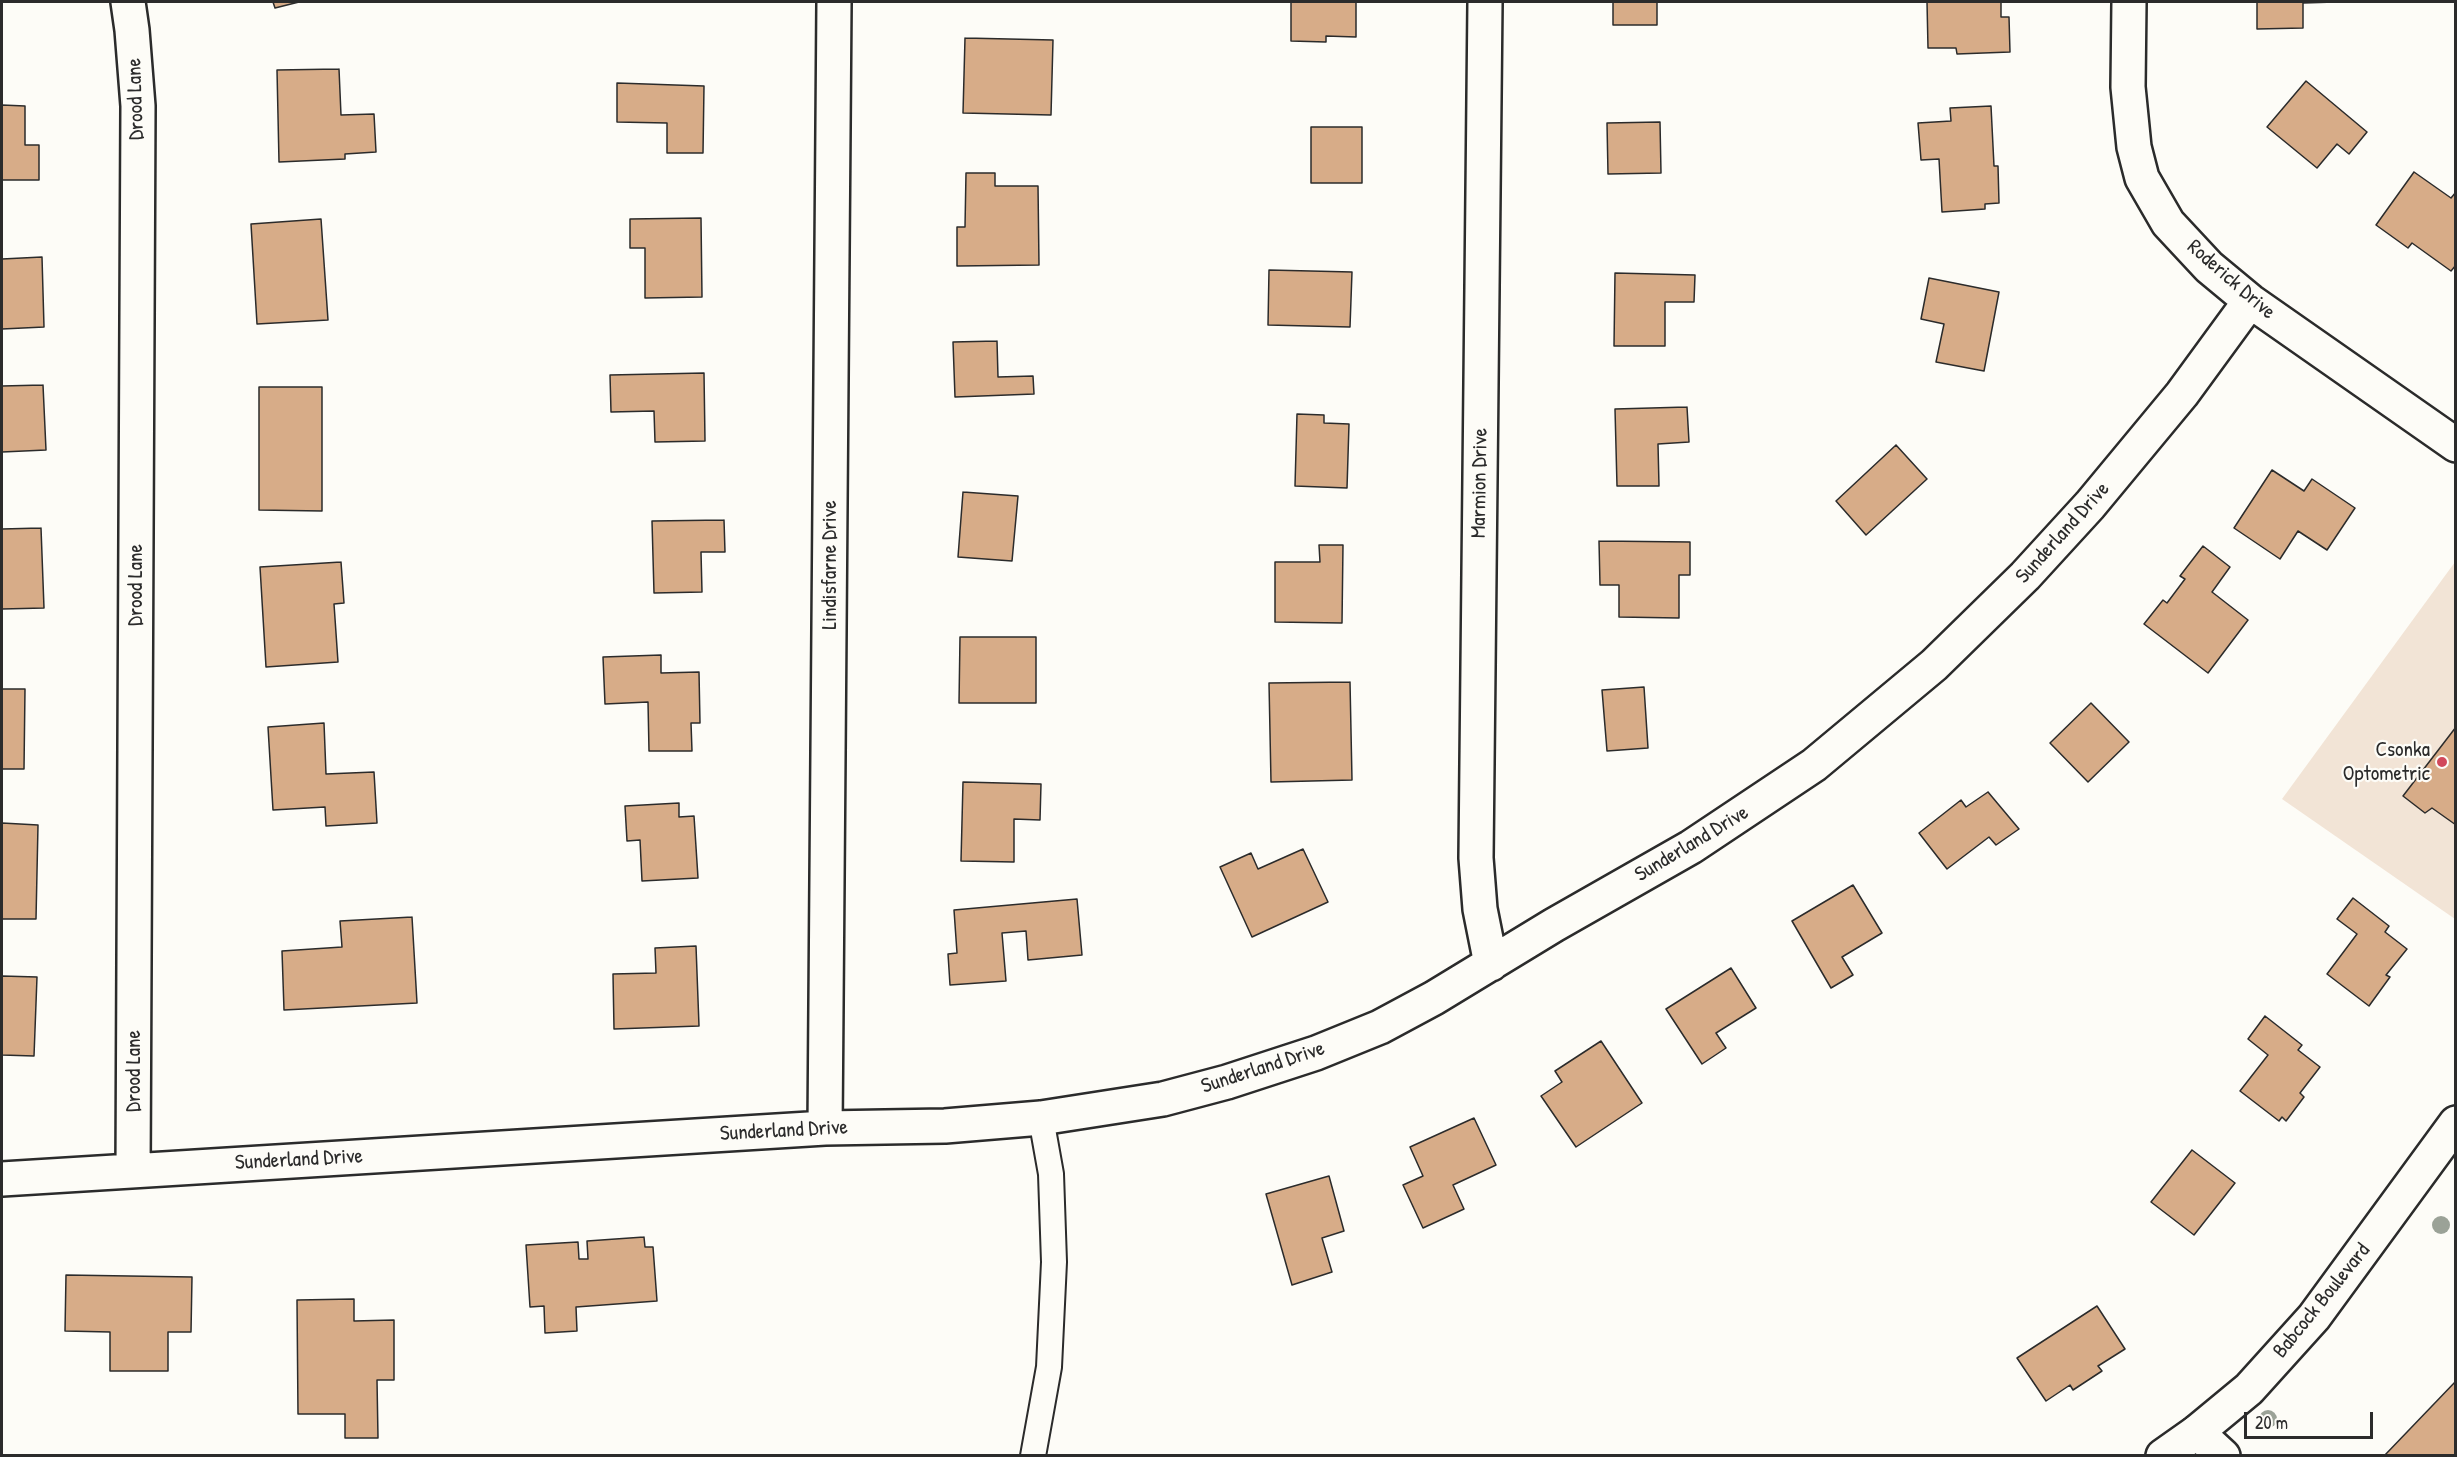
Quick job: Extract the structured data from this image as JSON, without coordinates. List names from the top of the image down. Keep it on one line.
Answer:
{"streets":{"street":["Drood Lane","Roderick Drive","Marmion Drive","Sunderland Drive","Lindisfarne Drive","Babcock Boulevard"]},"crossings":[["Drood Lane","Sunderland Drive"],["Roderick Drive","Sunderland Drive"],["Marmion Drive","Sunderland Drive"],["Sunderland Drive","Lindisfarne Drive"]],"places":["Csonka Optometric"],"scale_bar":"20 m"}
